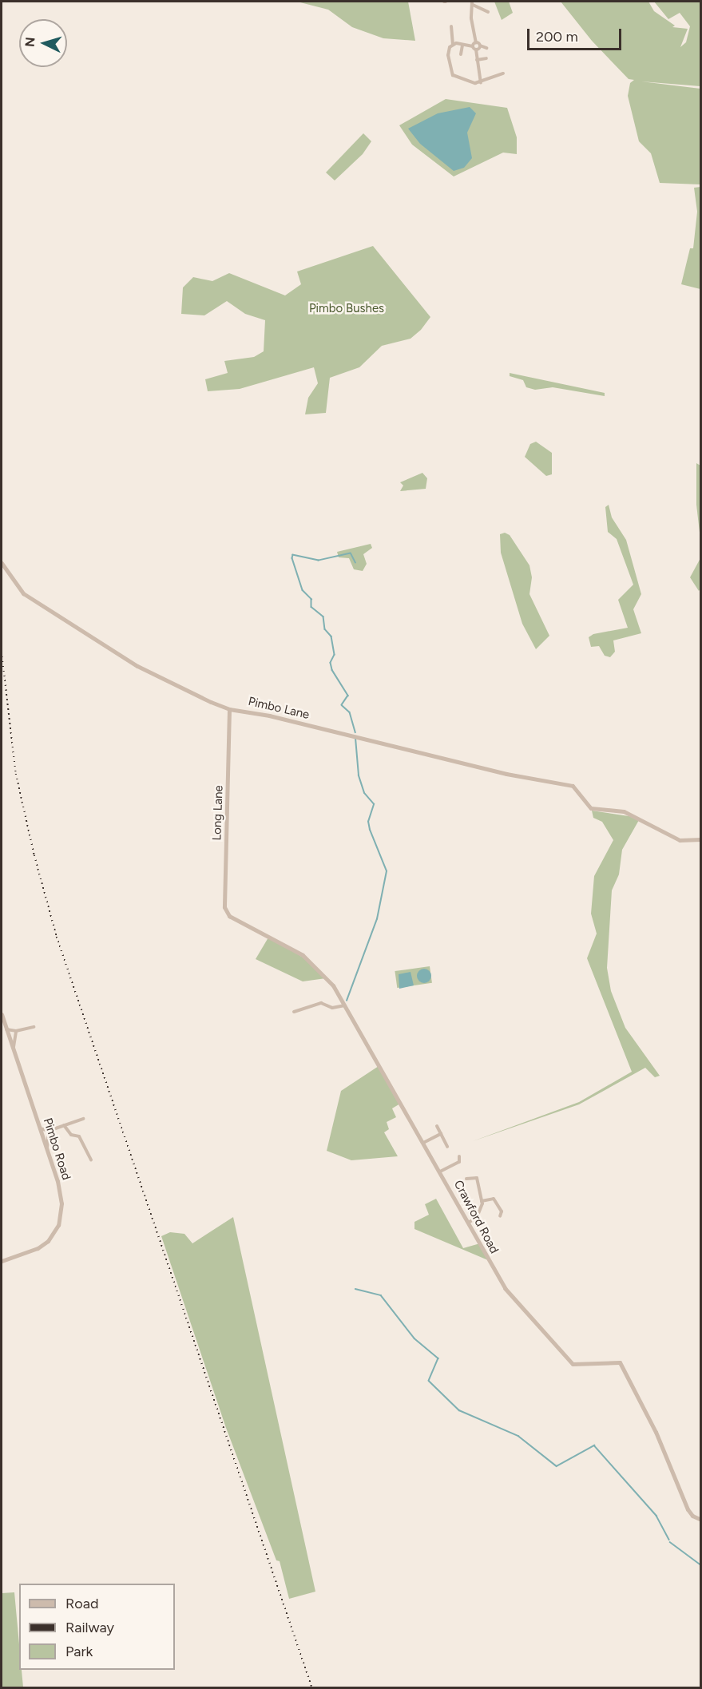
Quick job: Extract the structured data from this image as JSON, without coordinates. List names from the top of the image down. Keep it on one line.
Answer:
{"streets":{"street":["Pimbo Lane","Long Lane","Pimbo Road","Crawford Road"]},"crossings":[["Pimbo Lane","Long Lane"],["Long Lane","Crawford Road"]],"parks":["Pimbo Bushes"],"legend":["Road","Railway","Park"],"scale_bar":"200 m","north":"left"}
